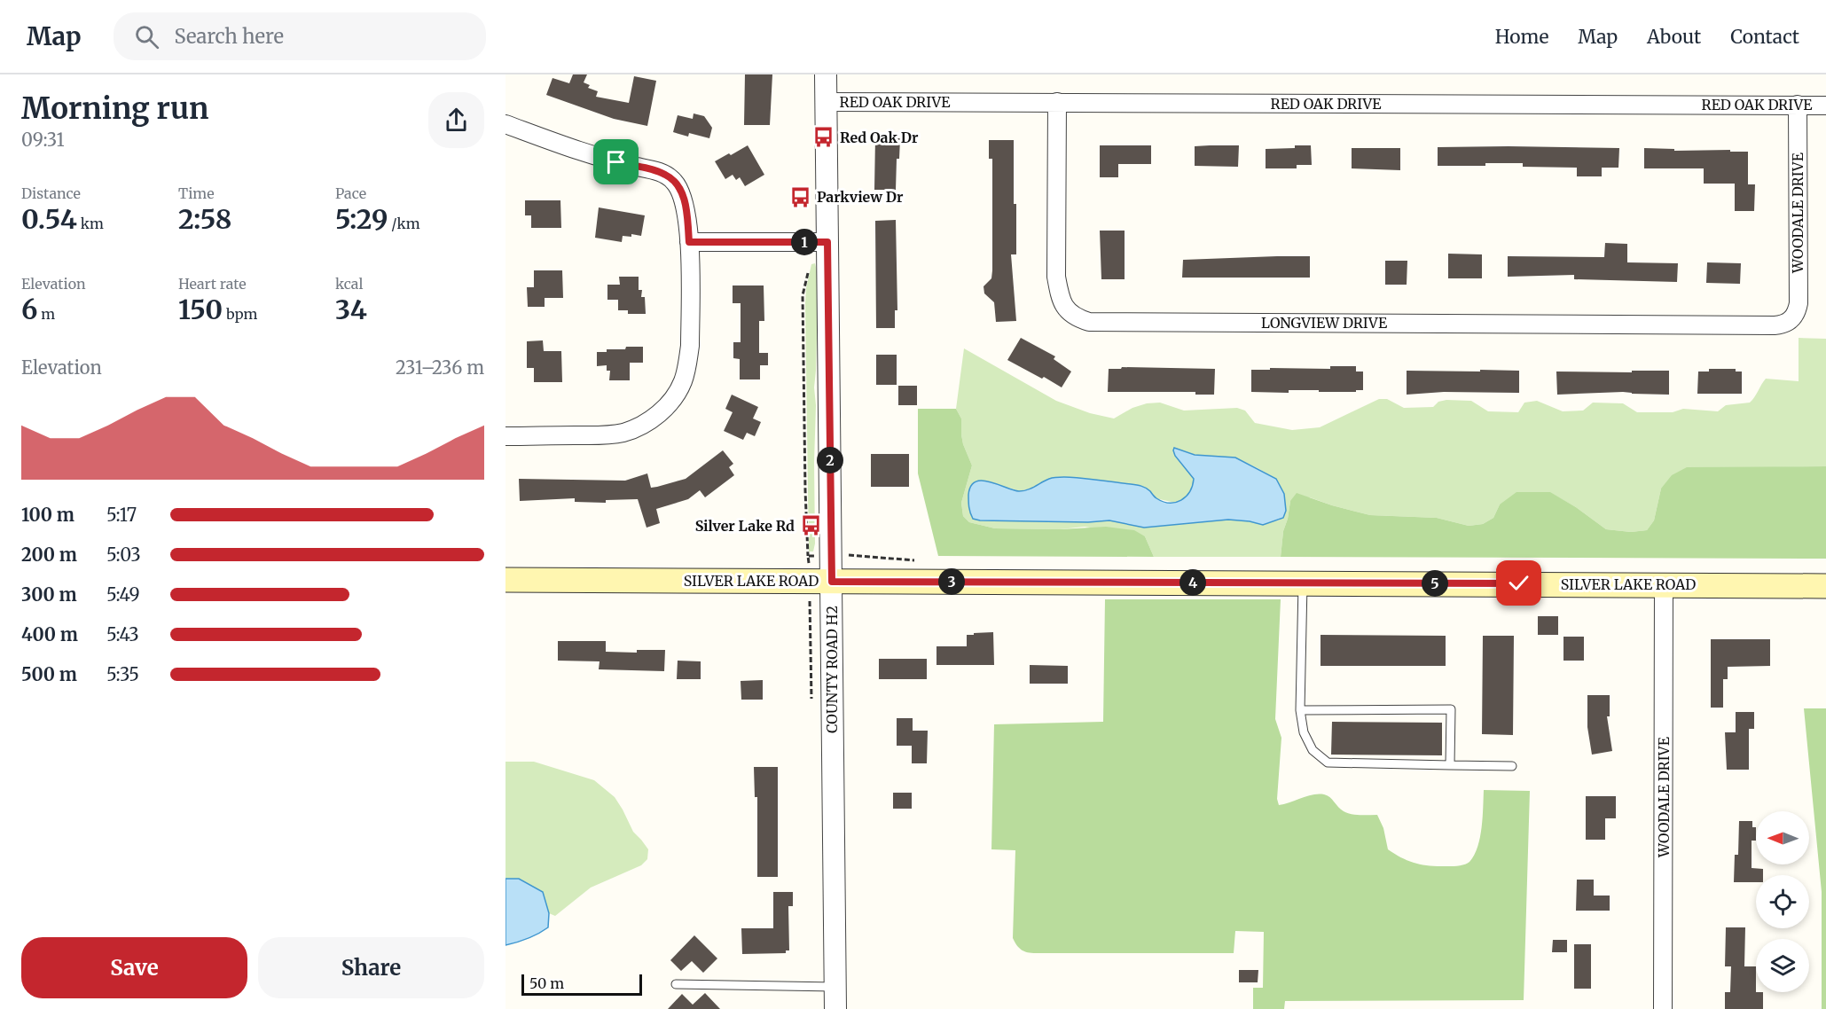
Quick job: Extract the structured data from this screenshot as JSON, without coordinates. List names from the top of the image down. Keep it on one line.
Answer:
{"streets":{"main road":["SILVER LAKE ROAD"],"street":["RED OAK DRIVE","WOODALE DRIVE","LONGVIEW DRIVE","COUNTY ROAD H2"]},"crossings":[["RED OAK DRIVE","WOODALE DRIVE"],["RED OAK DRIVE","LONGVIEW DRIVE"],["RED OAK DRIVE","COUNTY ROAD H2"],["WOODALE DRIVE","LONGVIEW DRIVE"],["WOODALE DRIVE","SILVER LAKE ROAD"],["SILVER LAKE ROAD","COUNTY ROAD H2"]],"places":{"bus stop":["Red Oak Dr","Parkview Dr","Silver Lake Rd"]},"scale_bar":"50 m","north":"left","page":{"header":"Map","search":"Search here","nav":["Home","Map","About","Contact"],"heading":["Morning run","09:31"],"stats":[["Distance","0.54 km"],["Time","2:58"],["Pace","5:29 /km"],["Elevation","6 m"],["Heart rate","150 bpm"],["kcal","34"]],"pins":["1","2","3","4","5"],"chart":["Elevation","231–236 m"],"list":[{"name":"100 m","note":"5:17"},{"name":"200 m","note":"5:03"},{"name":"300 m","note":"5:49"},{"name":"400 m","note":"5:43"},{"name":"500 m","note":"5:35"}],"buttons":["Save","Share"],"scale":"50 m"}}
